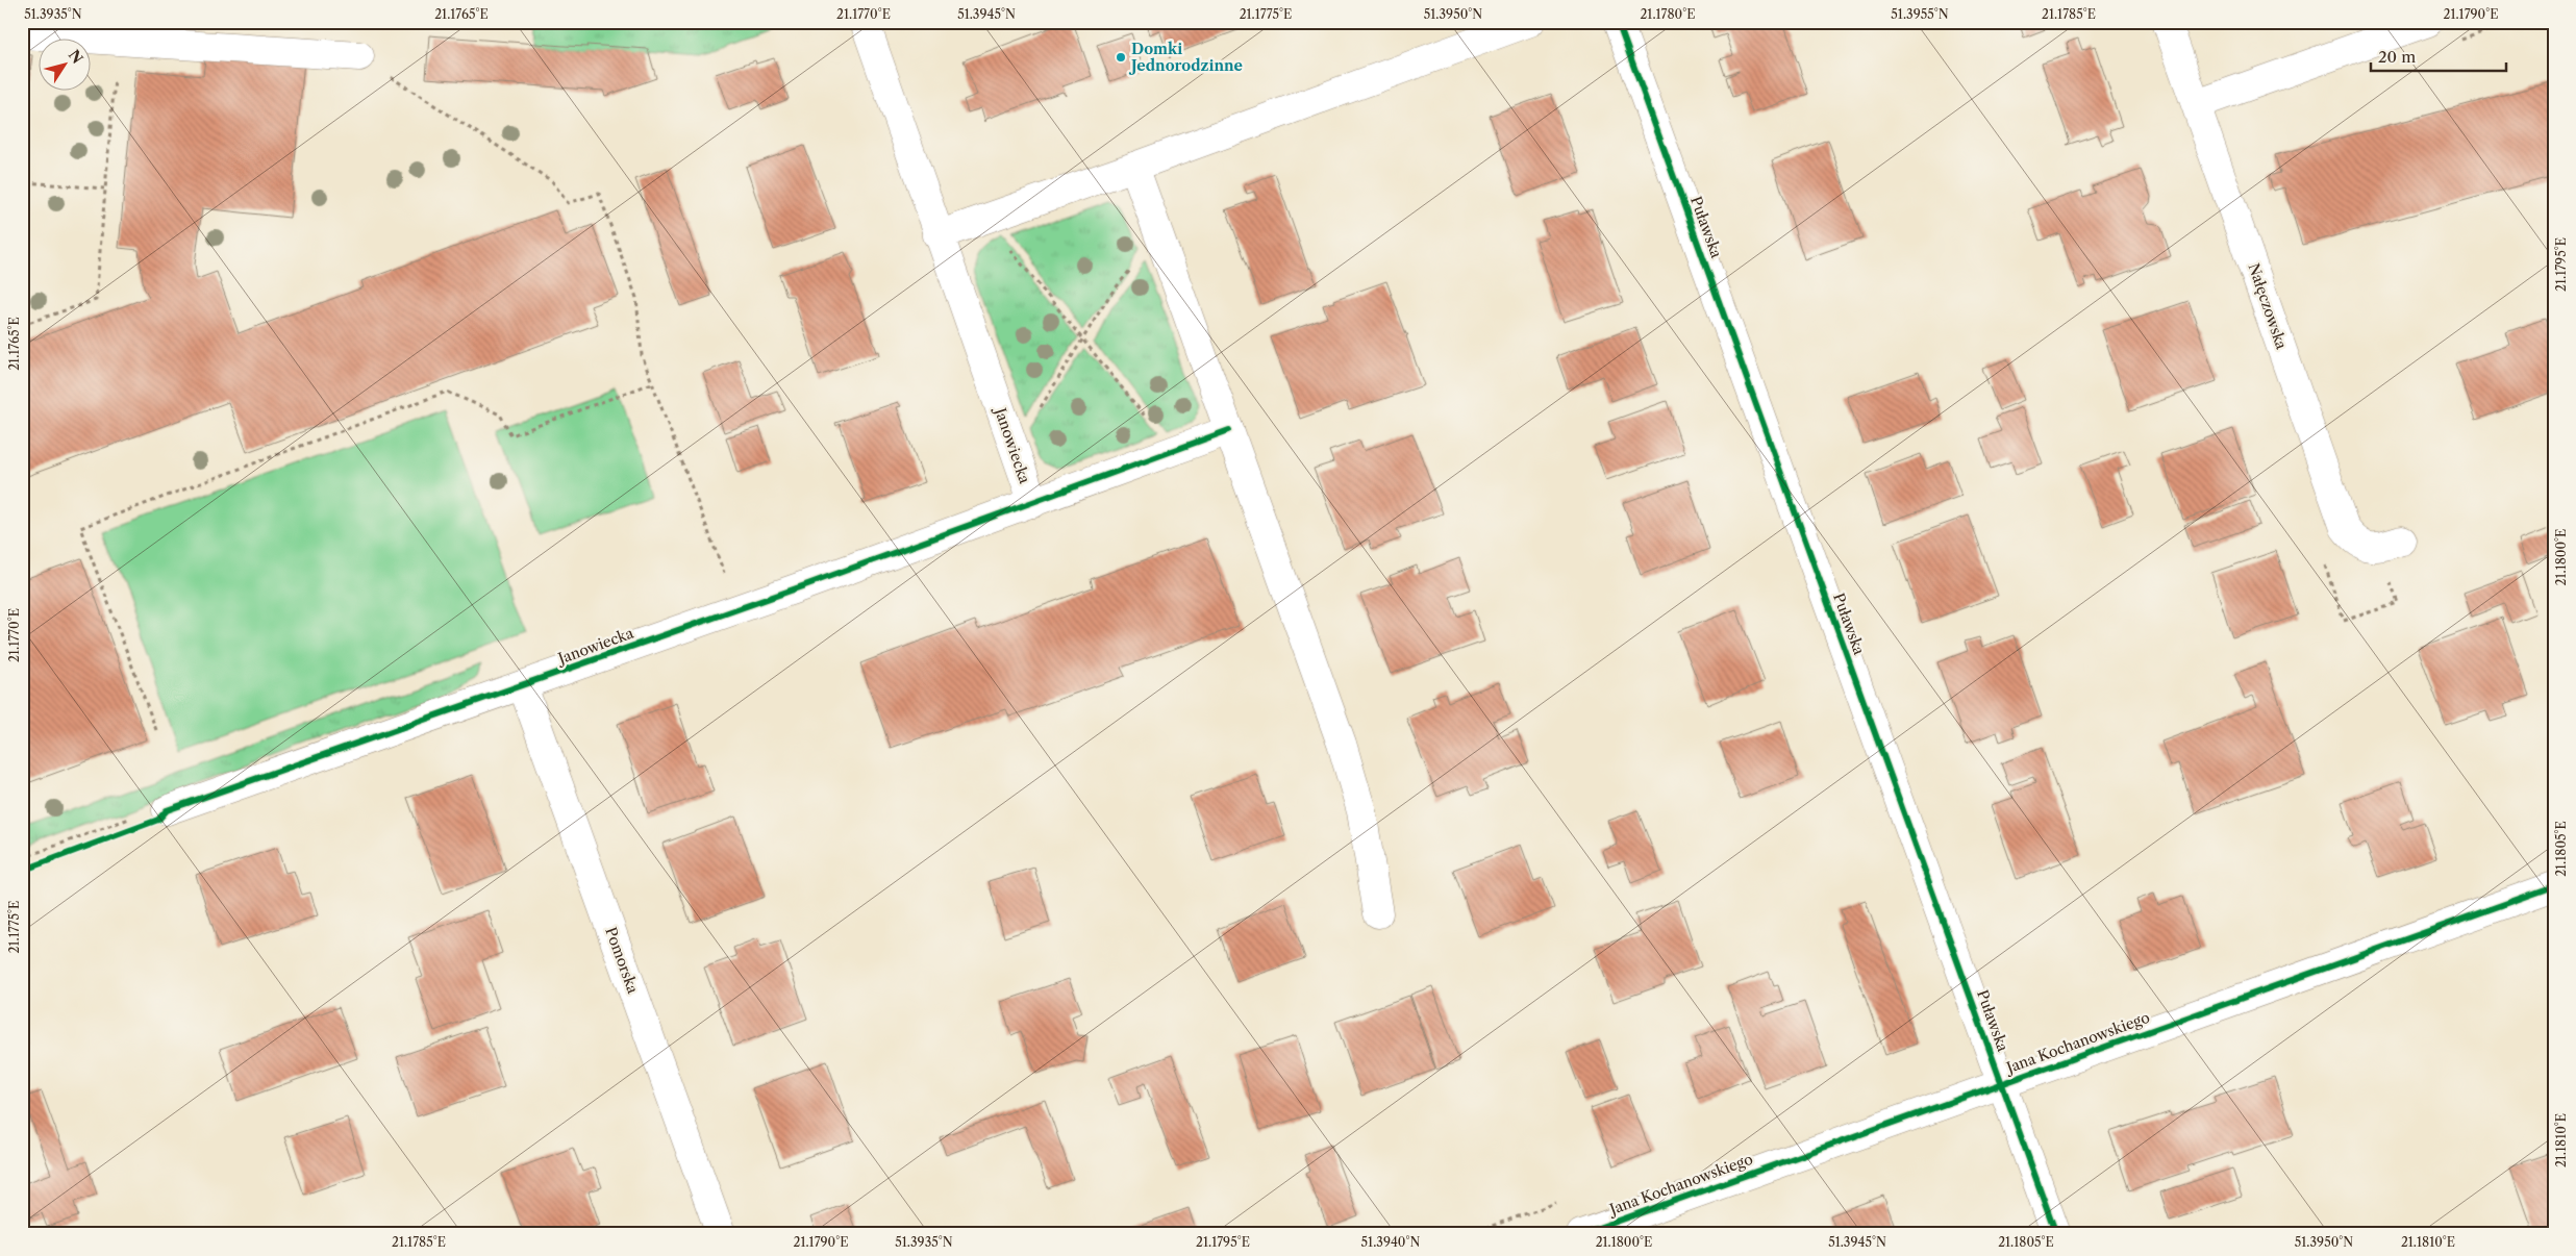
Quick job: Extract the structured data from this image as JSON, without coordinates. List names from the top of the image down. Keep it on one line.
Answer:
{"streets":{"street":["Puławska","Nałęczowska","Janowiecka","Pomorska","Jana Kochanowskiego"]},"crossings":[["Puławska","Jana Kochanowskiego"],["Janowiecka","Pomorska"]],"places":["Domki Jednorodzinne"],"scale_bar":"20 m","north":"top right","coordinates":["51.3935°N","21.1765°E","21.1770°E","51.3945°N","21.1775°E","51.3950°N","21.1780°E","51.3955°N","21.1785°E","21.1790°E","21.1795°E","21.1800°E","21.1805°E","21.1810°E","51.3940°N"]}
